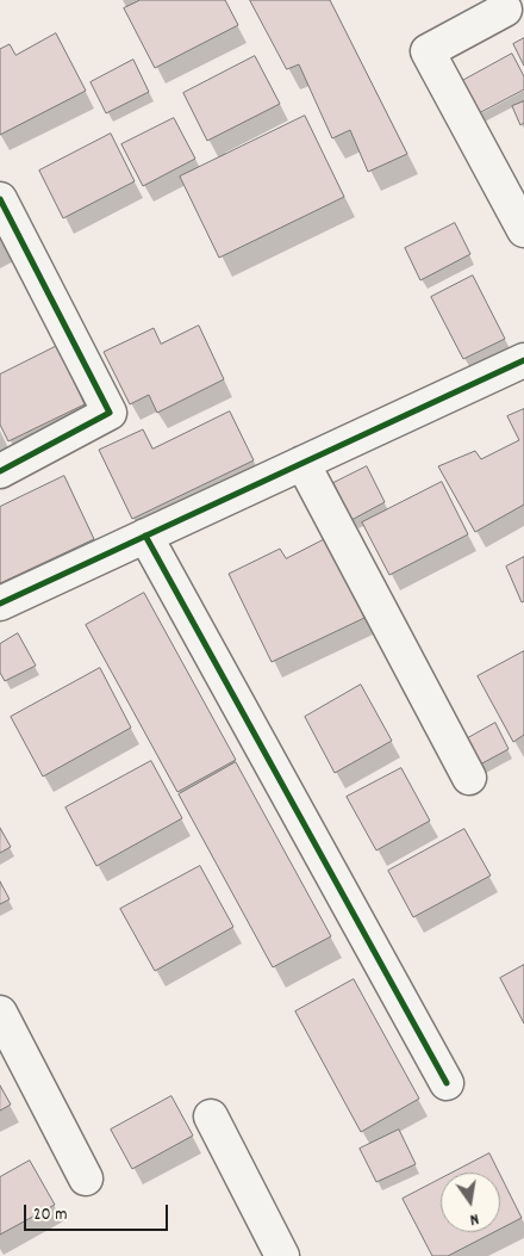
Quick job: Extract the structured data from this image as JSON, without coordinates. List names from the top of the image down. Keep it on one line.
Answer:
{"scale_bar":"20 m","north":"bottom"}
